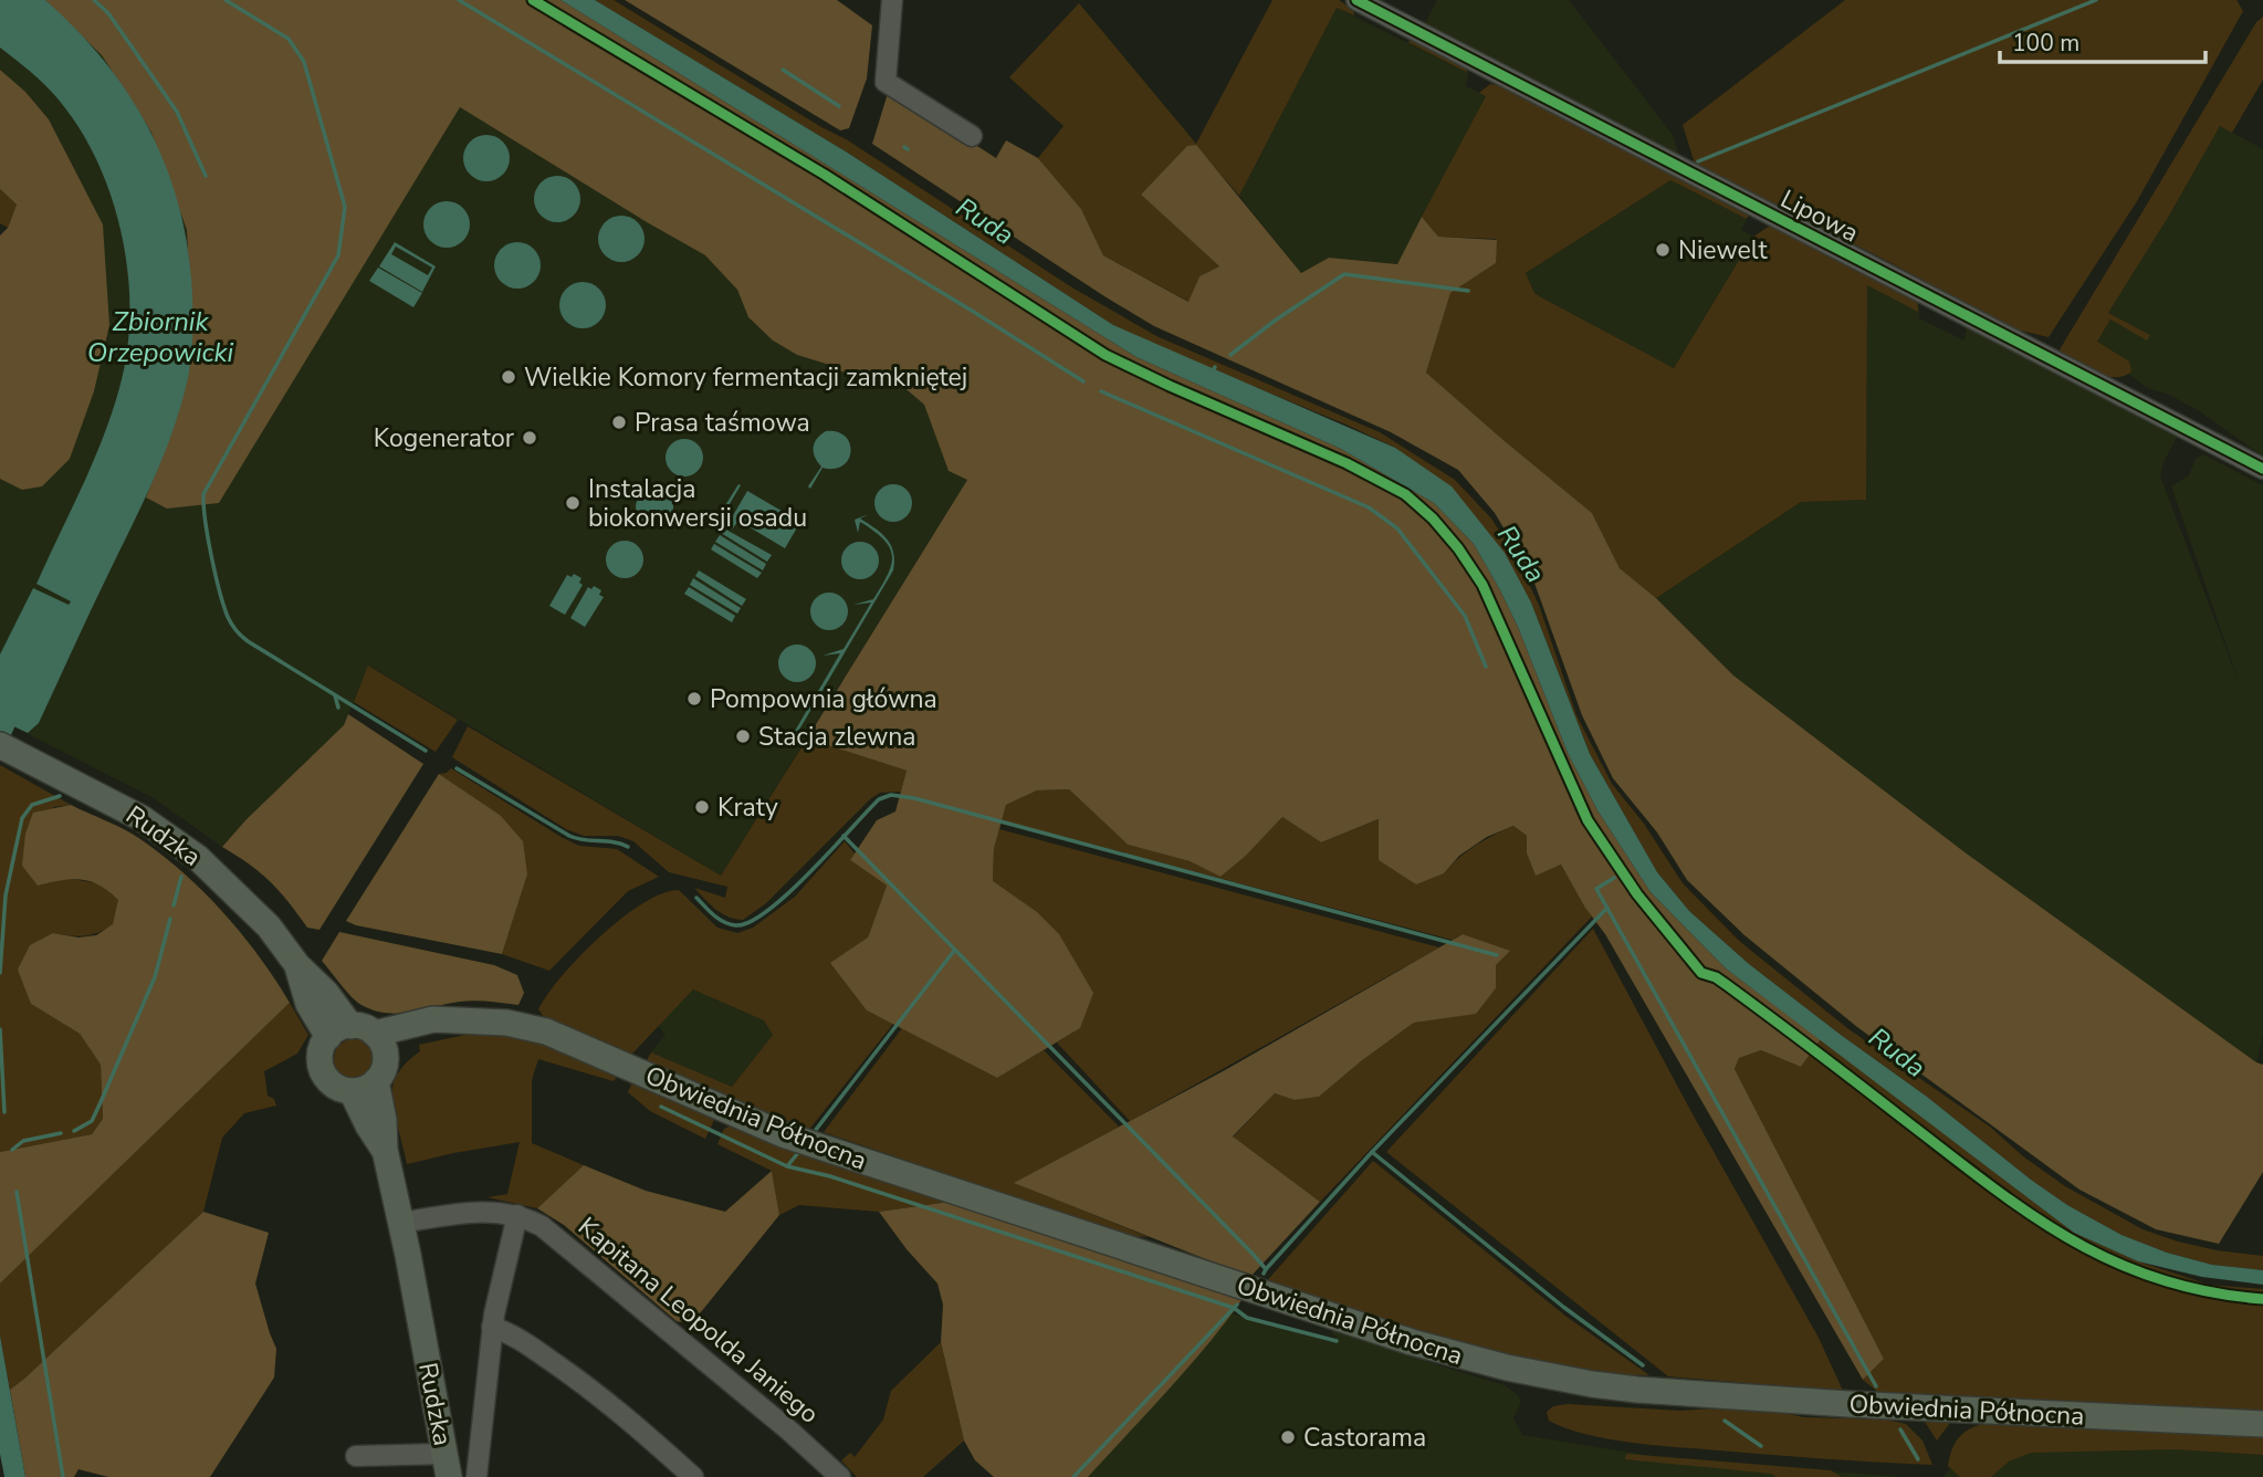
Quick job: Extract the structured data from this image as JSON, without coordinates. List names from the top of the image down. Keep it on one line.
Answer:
{"streets":{"main road":["Rudzka","Obwiednia Północna"],"street":["Lipowa","Kapitana Leopolda Janiego"]},"crossings":[["Rudzka","Obwiednia Północna"],["Rudzka","Kapitana Leopolda Janiego"]],"water":["Ruda","Zbiornik Orzepowicki"],"places":["Niewelt","Wielkie Komory fermentacji zamkniętej","Prasa taśmowa","Kogenerator","Instalacja biokonwersji osadu","Pompownia główna","Stacja zlewna","Kraty","Castorama"],"scale_bar":"100 m"}
